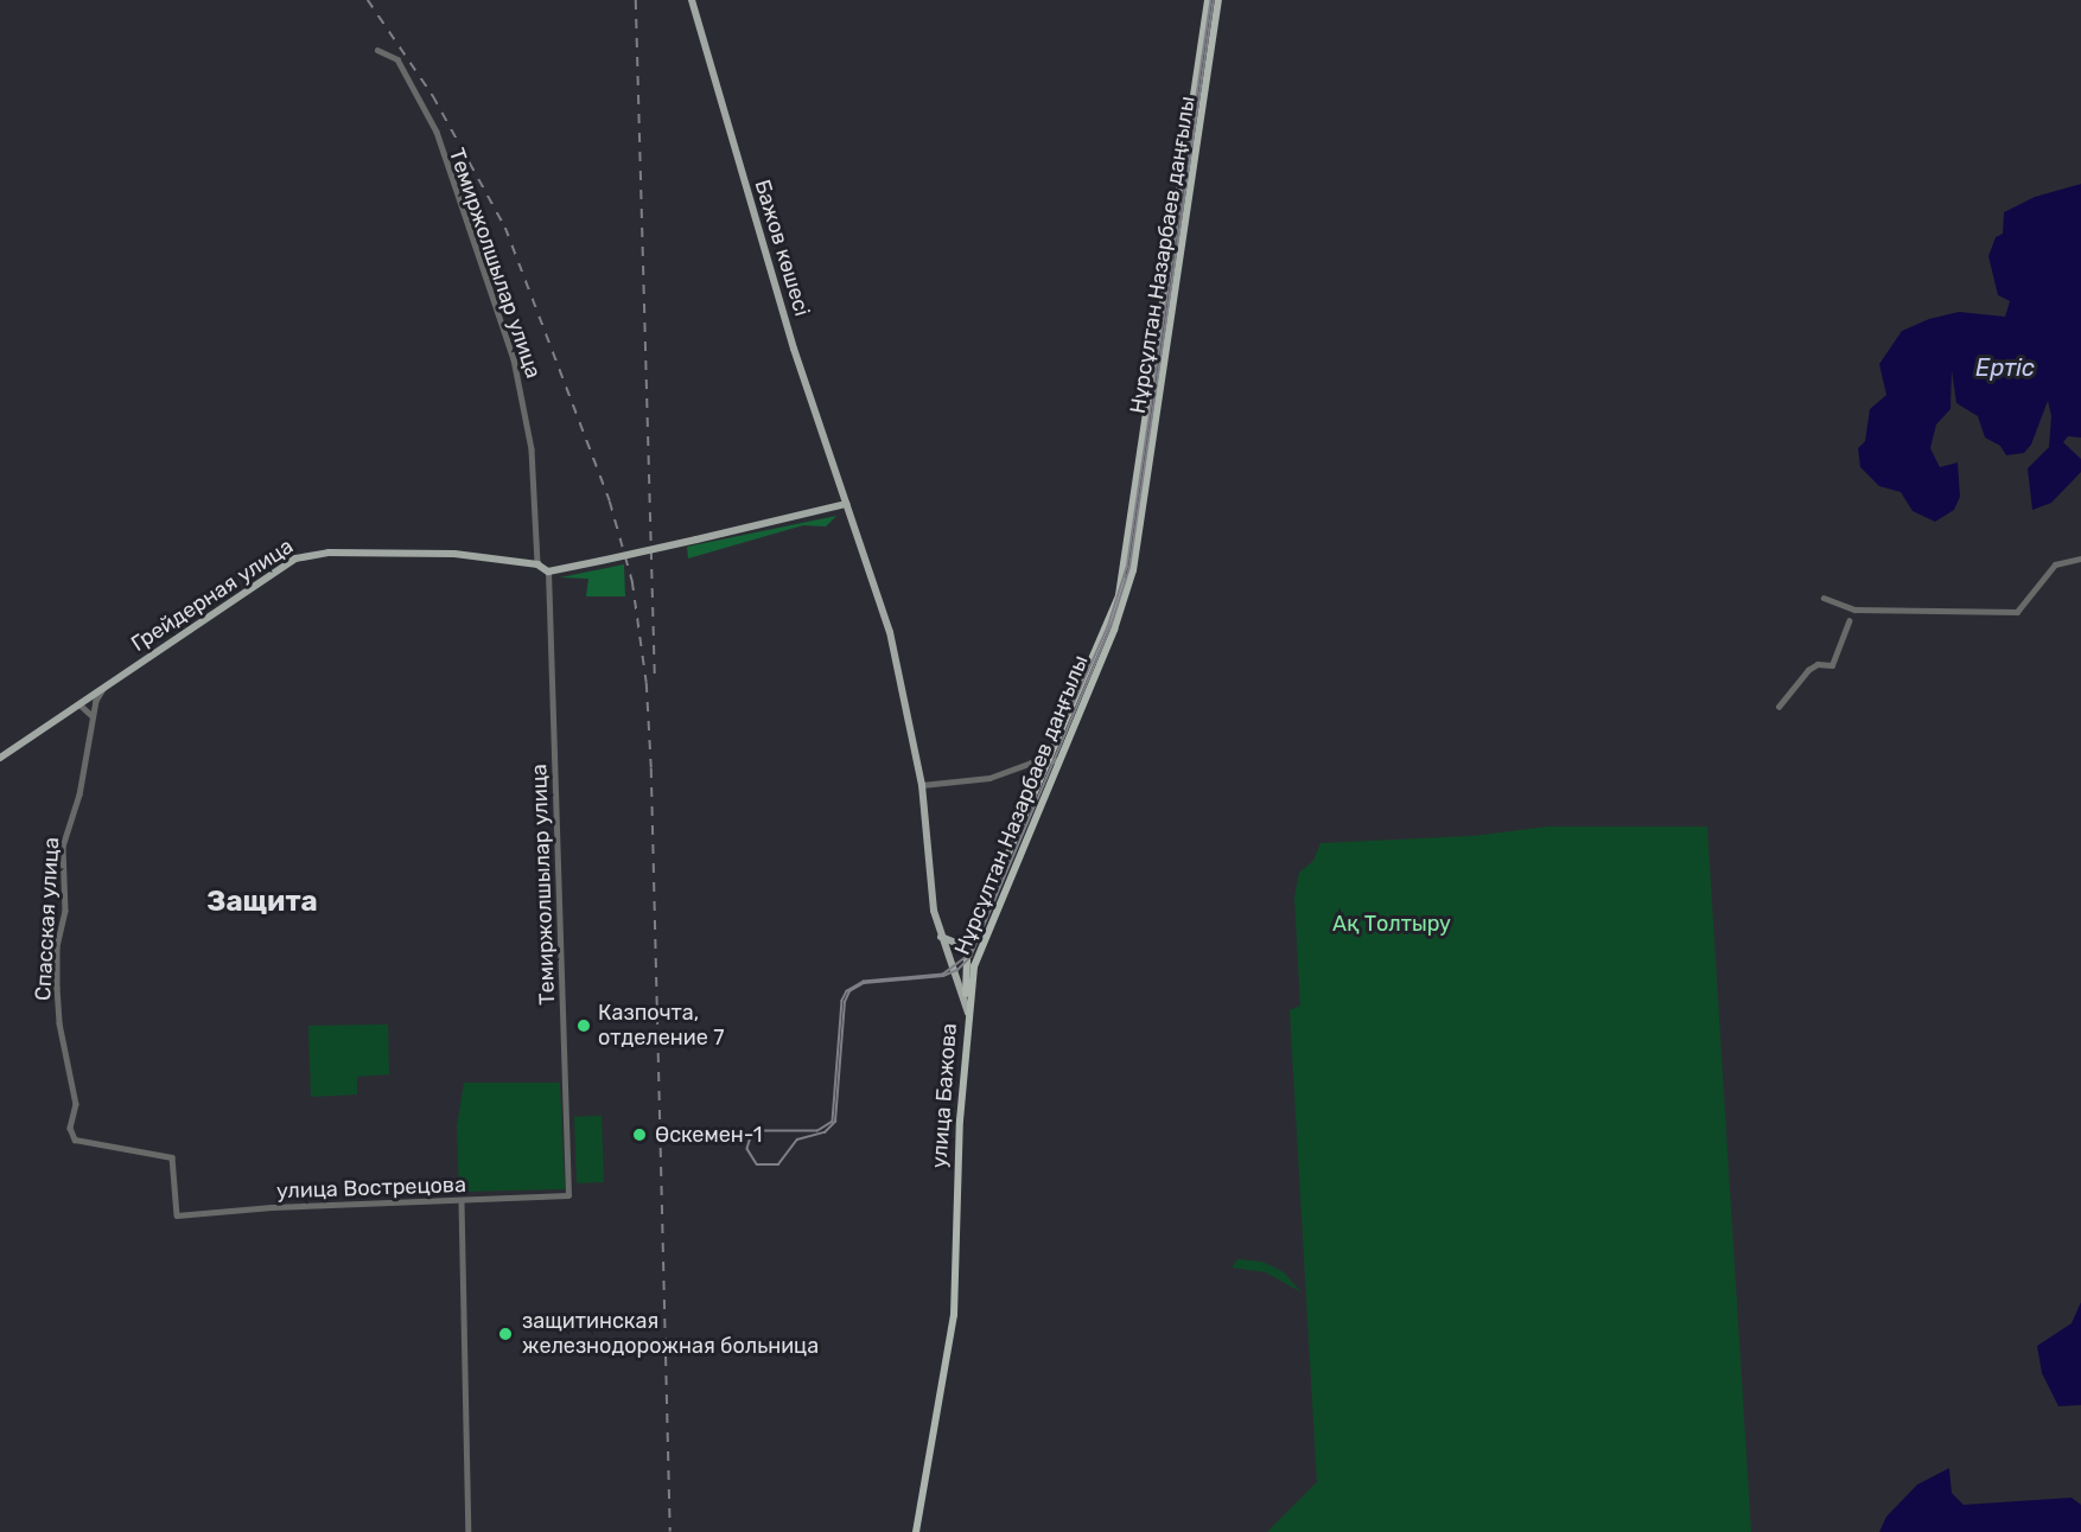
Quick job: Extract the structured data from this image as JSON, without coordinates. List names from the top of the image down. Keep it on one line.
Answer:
{"streets":{"highway":["Нұрсұлтан Назарбаев даңғылы","улица Бажова"],"main road":["Бажов көшесі","Грейдерная улица"],"street":["Темиржолшылар улица","Спасская улица","улица Вострецова"]},"crossings":[["Бажов көшесі","улица Бажова"],["Нұрсұлтан Назарбаев даңғылы","улица Бажова"],["Темиржолшылар улица","Грейдерная улица"],["Темиржолшылар улица","улица Вострецова"],["Грейдерная улица","Спасская улица"],["Спасская улица","улица Вострецова"]],"districts":["Защита"],"water":["Ертіс"],"parks":["Ақ Толтыру"],"places":["Казпочта, отделение 7","Өскемен-1","защитинская железнодорожная больница"]}
